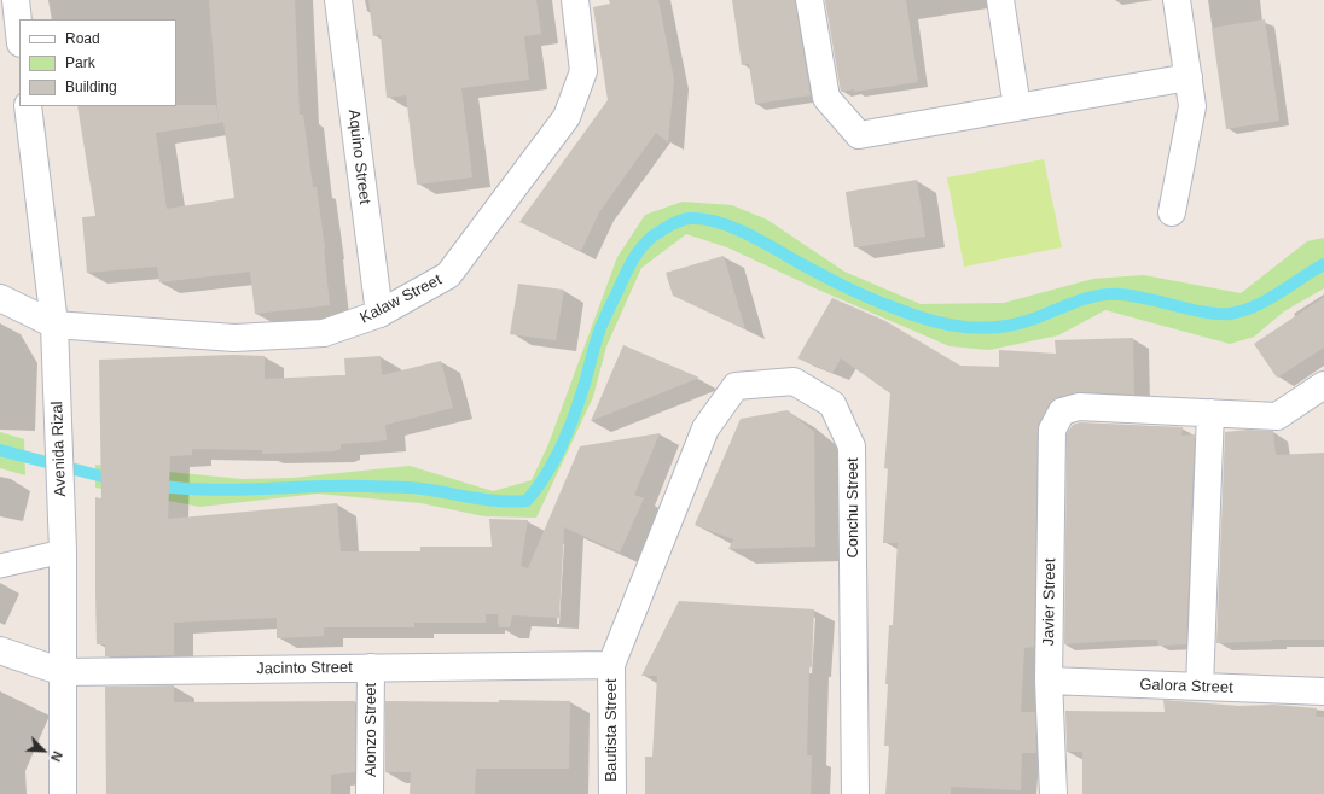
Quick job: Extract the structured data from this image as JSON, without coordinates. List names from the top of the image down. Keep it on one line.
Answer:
{"streets":{"street":["Aquino Street","Kalaw Street","Avenida Rizal","Conchu Street","Javier Street","Jacinto Street","Galora Street","Alonzo Street","Bautista Street"]},"crossings":[["Aquino Street","Kalaw Street"],["Kalaw Street","Avenida Rizal"],["Avenida Rizal","Jacinto Street"],["Conchu Street","Jacinto Street"],["Conchu Street","Bautista Street"],["Javier Street","Galora Street"],["Jacinto Street","Alonzo Street"],["Jacinto Street","Bautista Street"]],"legend":["Road","Park","Building"],"north":"bottom right"}
